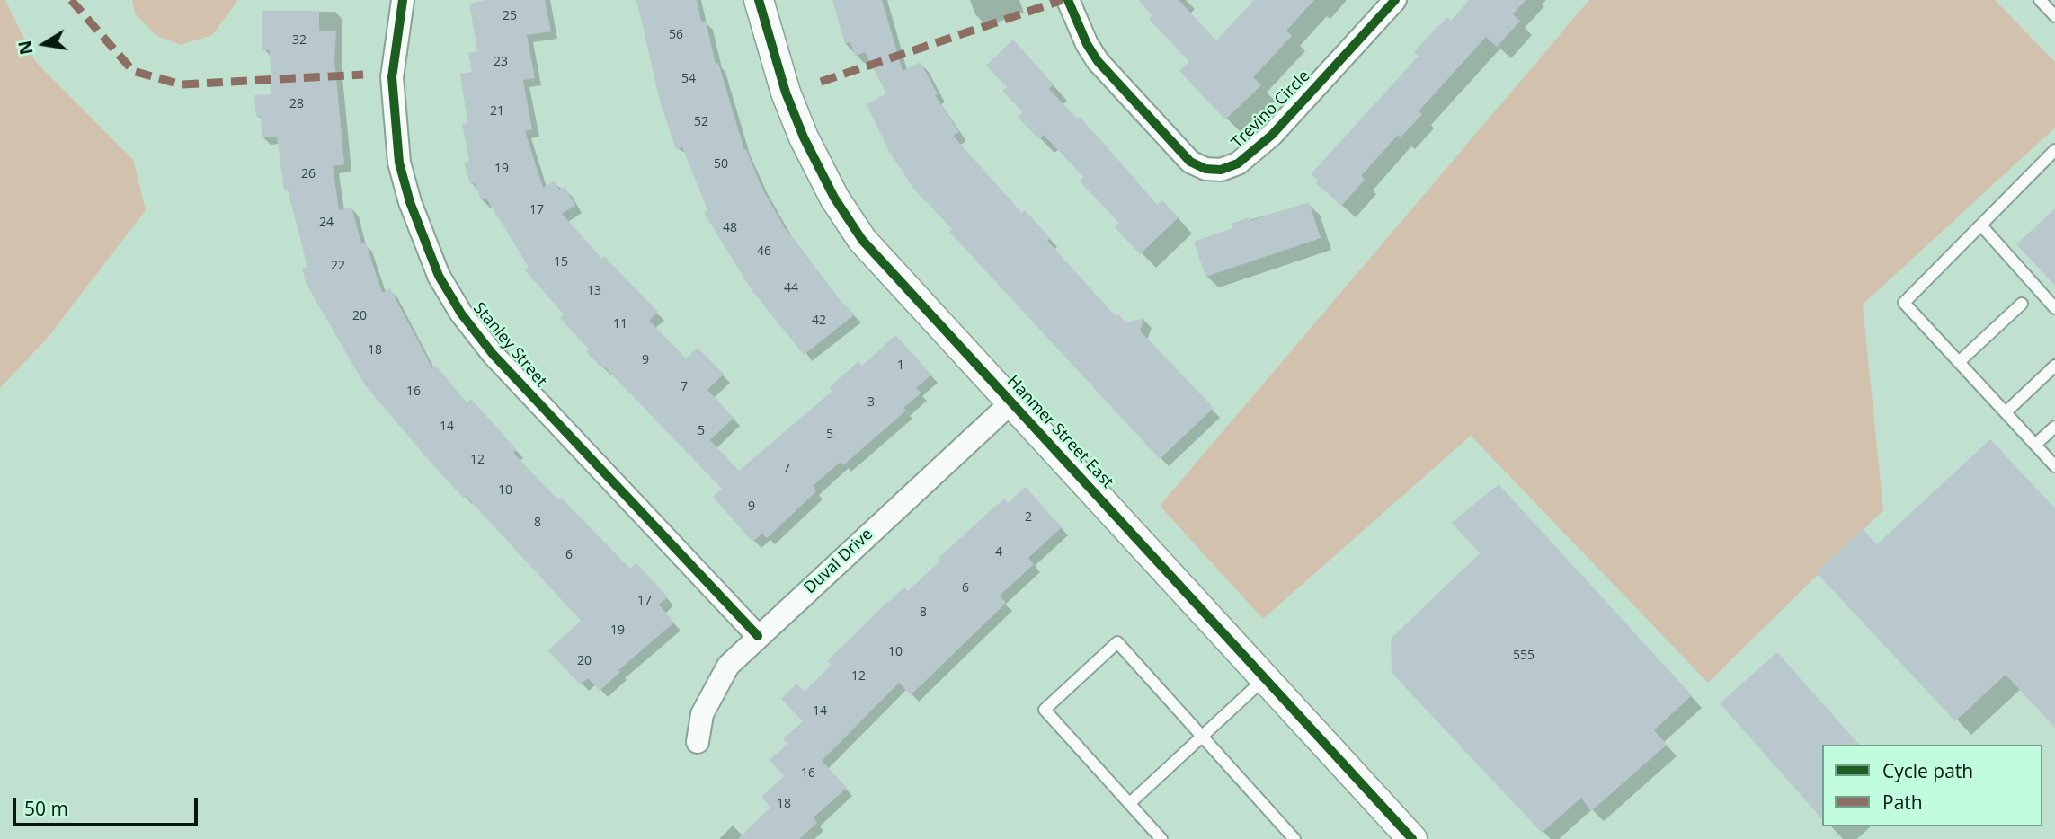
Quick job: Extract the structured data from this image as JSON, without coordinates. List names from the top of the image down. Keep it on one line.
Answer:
{"streets":{"street":["Trevino Circle","Stanley Street","Hanmer Street East","Duval Drive"]},"crossings":[["Stanley Street","Duval Drive"],["Hanmer Street East","Duval Drive"]],"house_numbers":["25","56","32","23","54","28","21","52","50","19","26","17","24","48","46","15","22","44","13","20","42","11","18","9","1","7","16","3","14","5","5","12","7","10","9","2","8","4","6","6","17","8","19","10","555","20","12","14","16","18"],"legend":["Cycle path","Path"],"scale_bar":"50 m","north":"left"}
